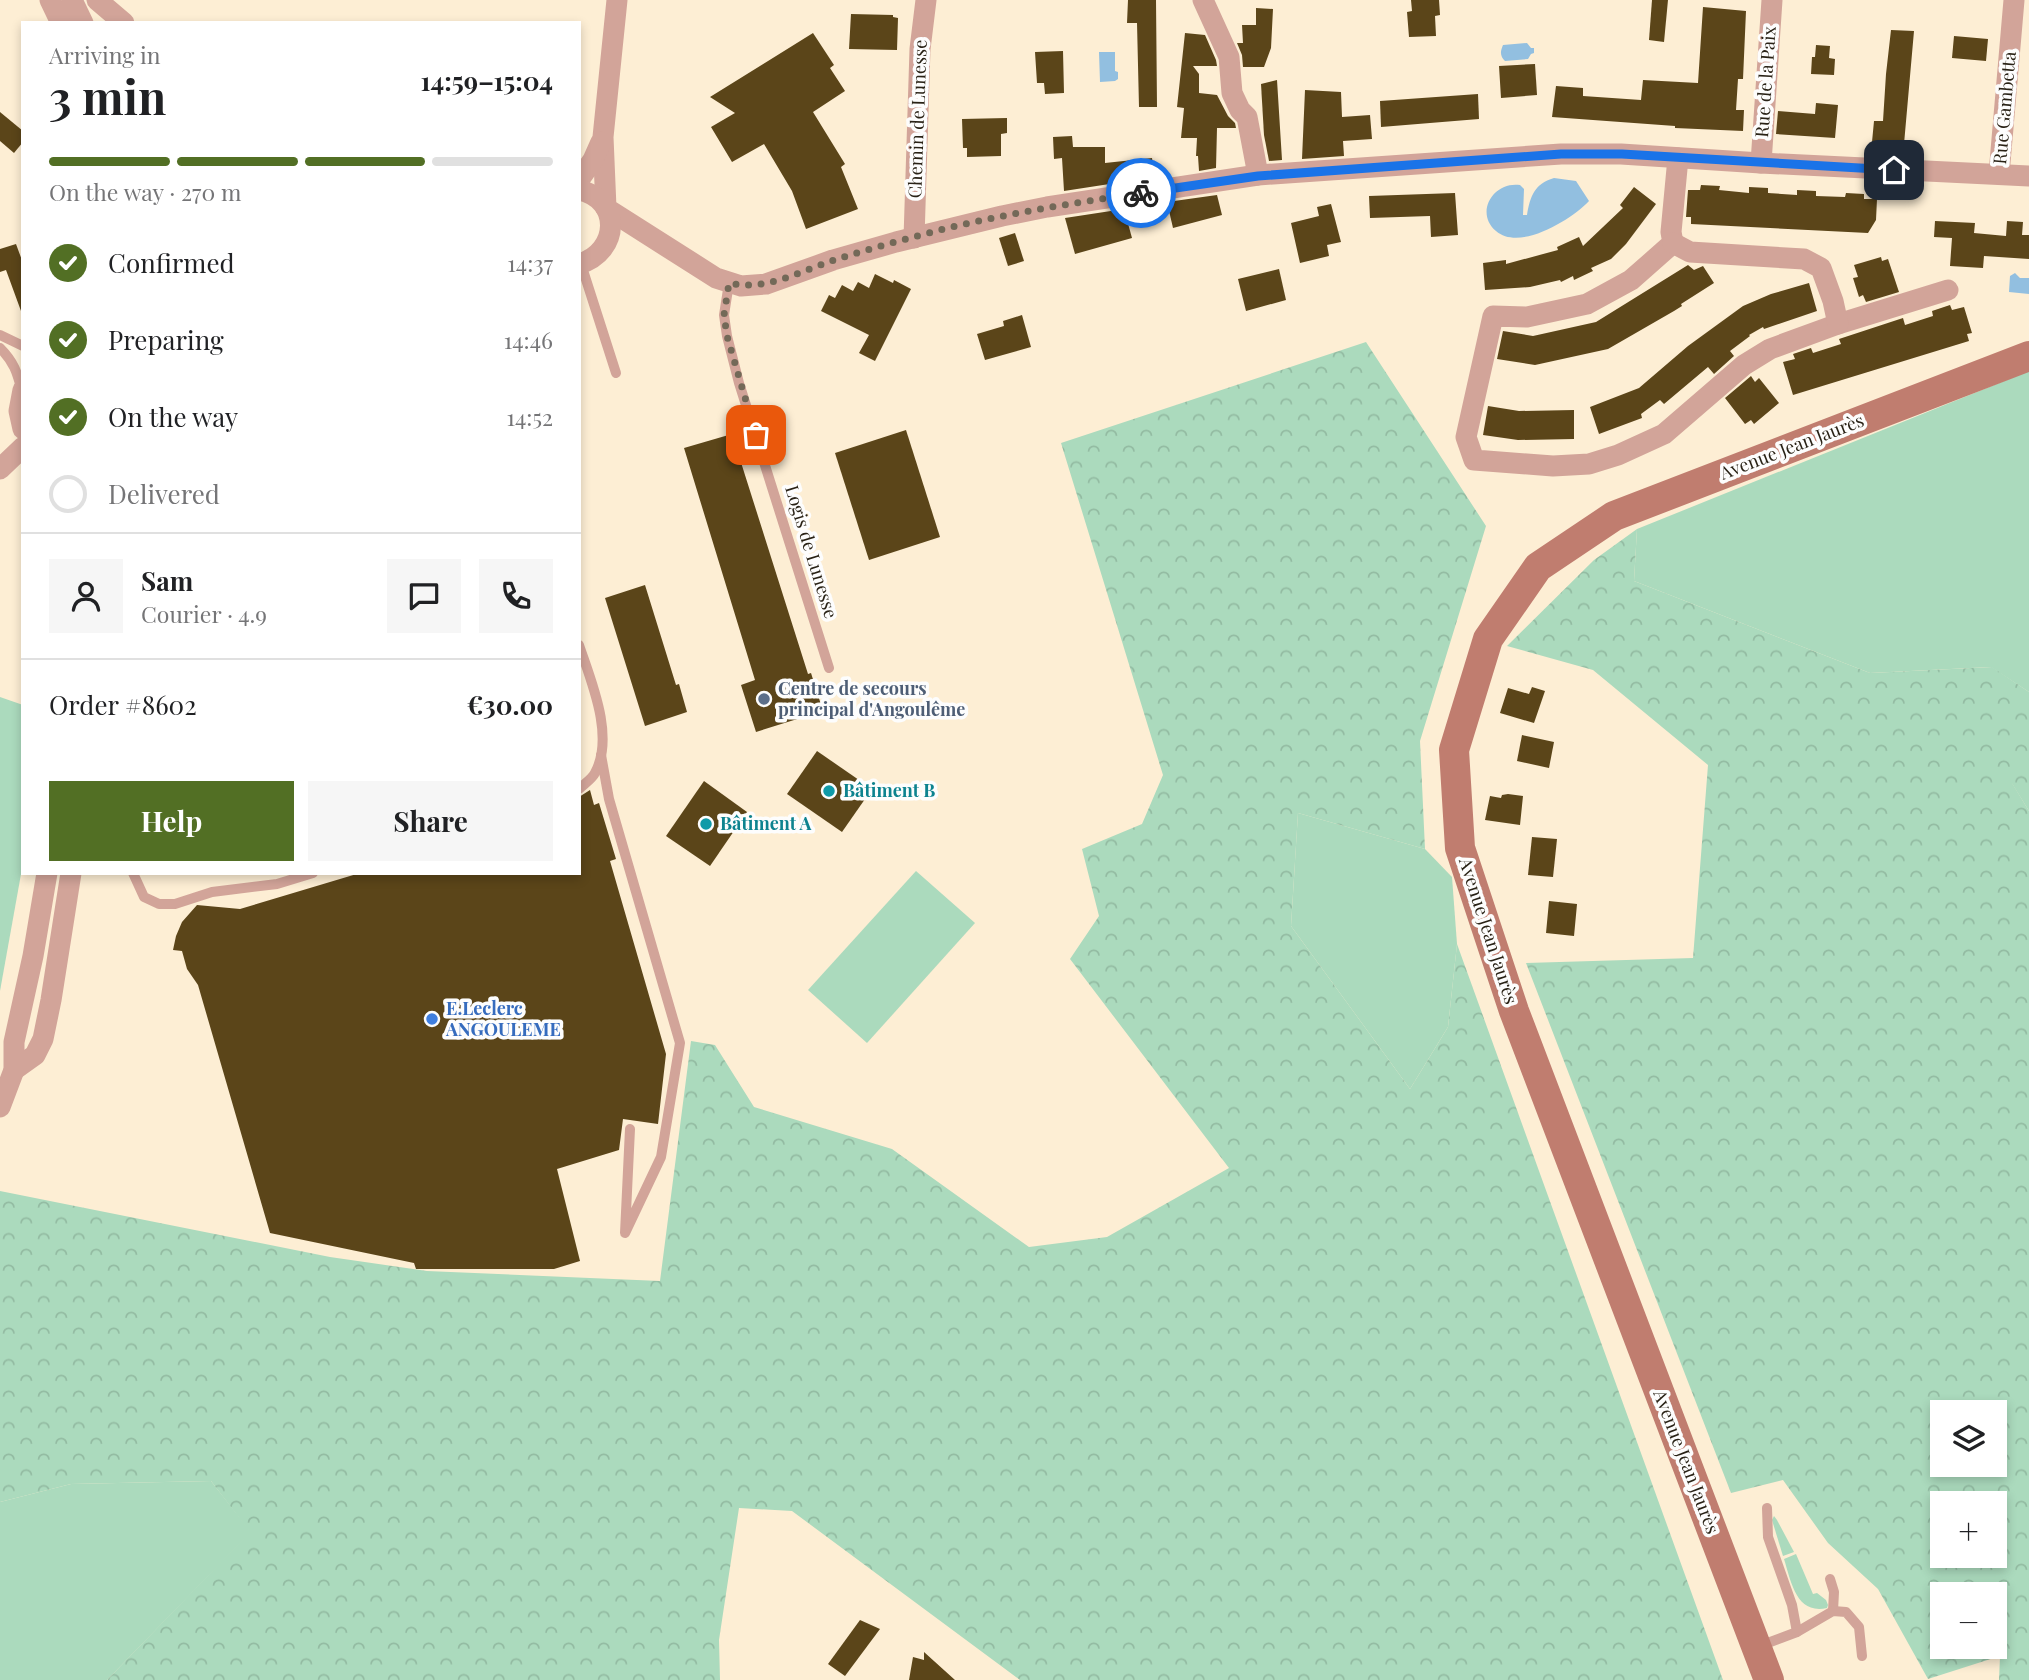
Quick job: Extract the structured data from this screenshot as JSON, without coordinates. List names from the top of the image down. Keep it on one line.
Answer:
{"streets":{"main road":["Avenue Jean Jaurès"],"street":["Rue de la Paix","Rue Gambetta","Chemin de Lunesse"],"lane":["Logis de Lunesse"]},"places":["Centre de secours principal d'Angoulême","Bâtiment B","Bâtiment A","E.Leclerc ANGOULEME"],"page":{"heading":["3 min","Arriving in","14:59–15:04"],"panel":["Sam","Courier · 4.9","Order #8602","€30.00"],"bar":"On the way · 270 m","list":[["Confirmed","14:37"],["Preparing","14:46"],["On the way","14:52"],"Delivered"],"buttons":["Help","Share"],"map_buttons":["+","−"]}}
